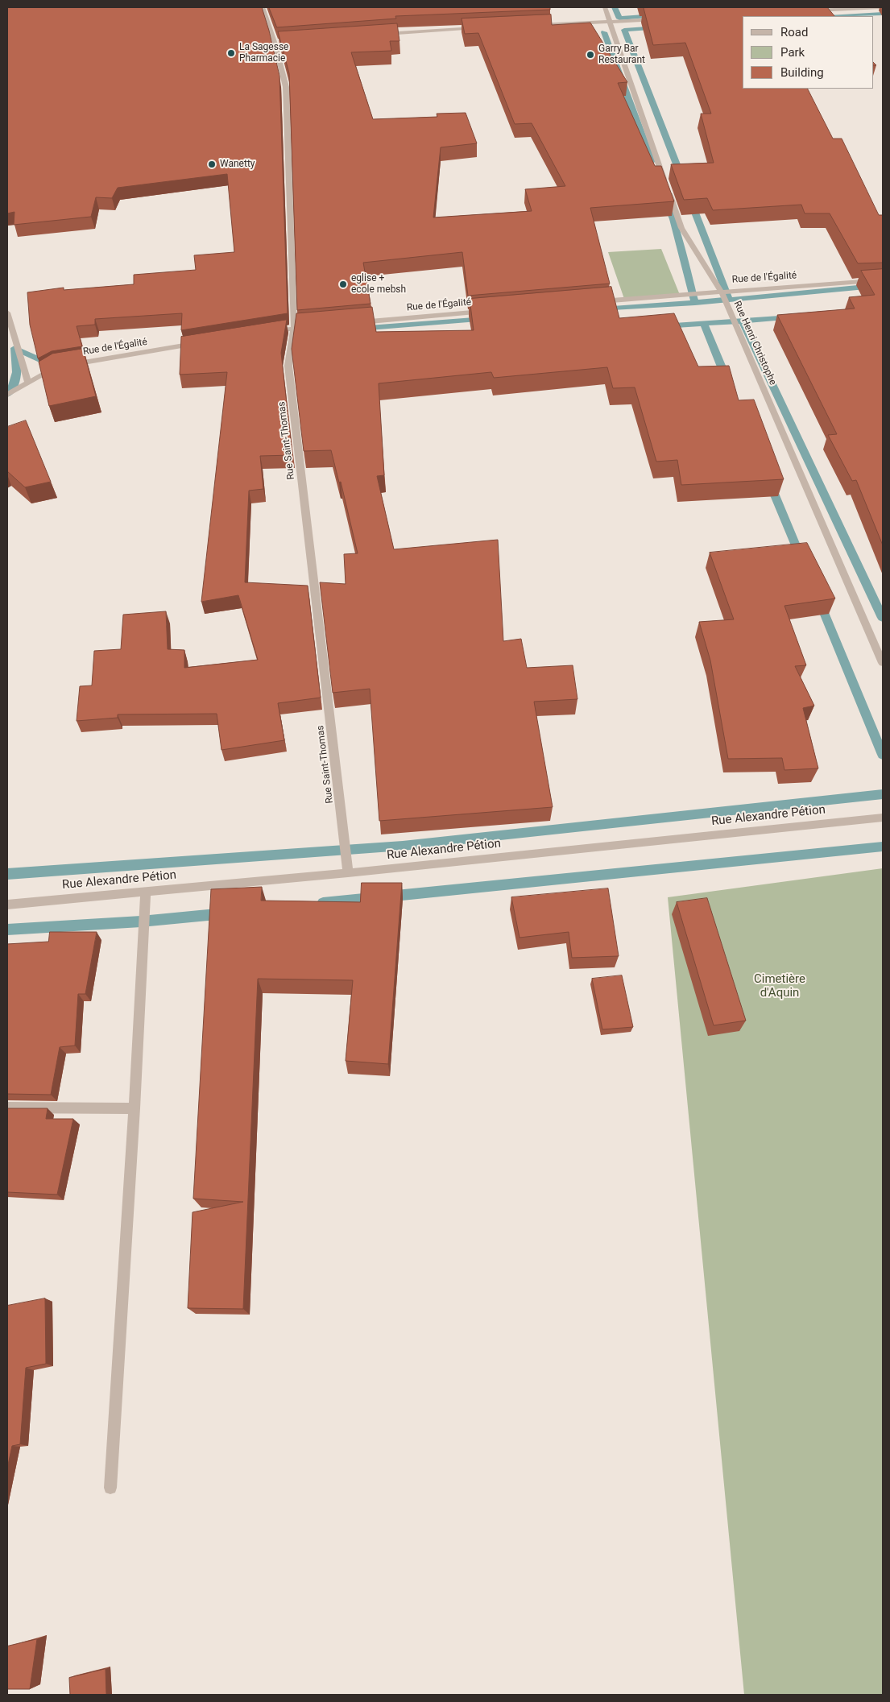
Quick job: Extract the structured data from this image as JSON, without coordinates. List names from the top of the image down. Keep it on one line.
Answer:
{"streets":{"street":["Rue de l'Égalité","Rue Henri Christophe","Rue Saint-Thomas","Rue Alexandre Pétion"]},"crossings":[["Rue de l'Égalité","Rue Henri Christophe"],["Rue Saint-Thomas","Rue Alexandre Pétion"]],"parks":["Cimetière d'Aquin"],"places":["La Sagesse Pharmacie","Garry Bar Restaurant","Wanetty","eglise + ecole mebsh"],"legend":["Road","Park","Building"]}
